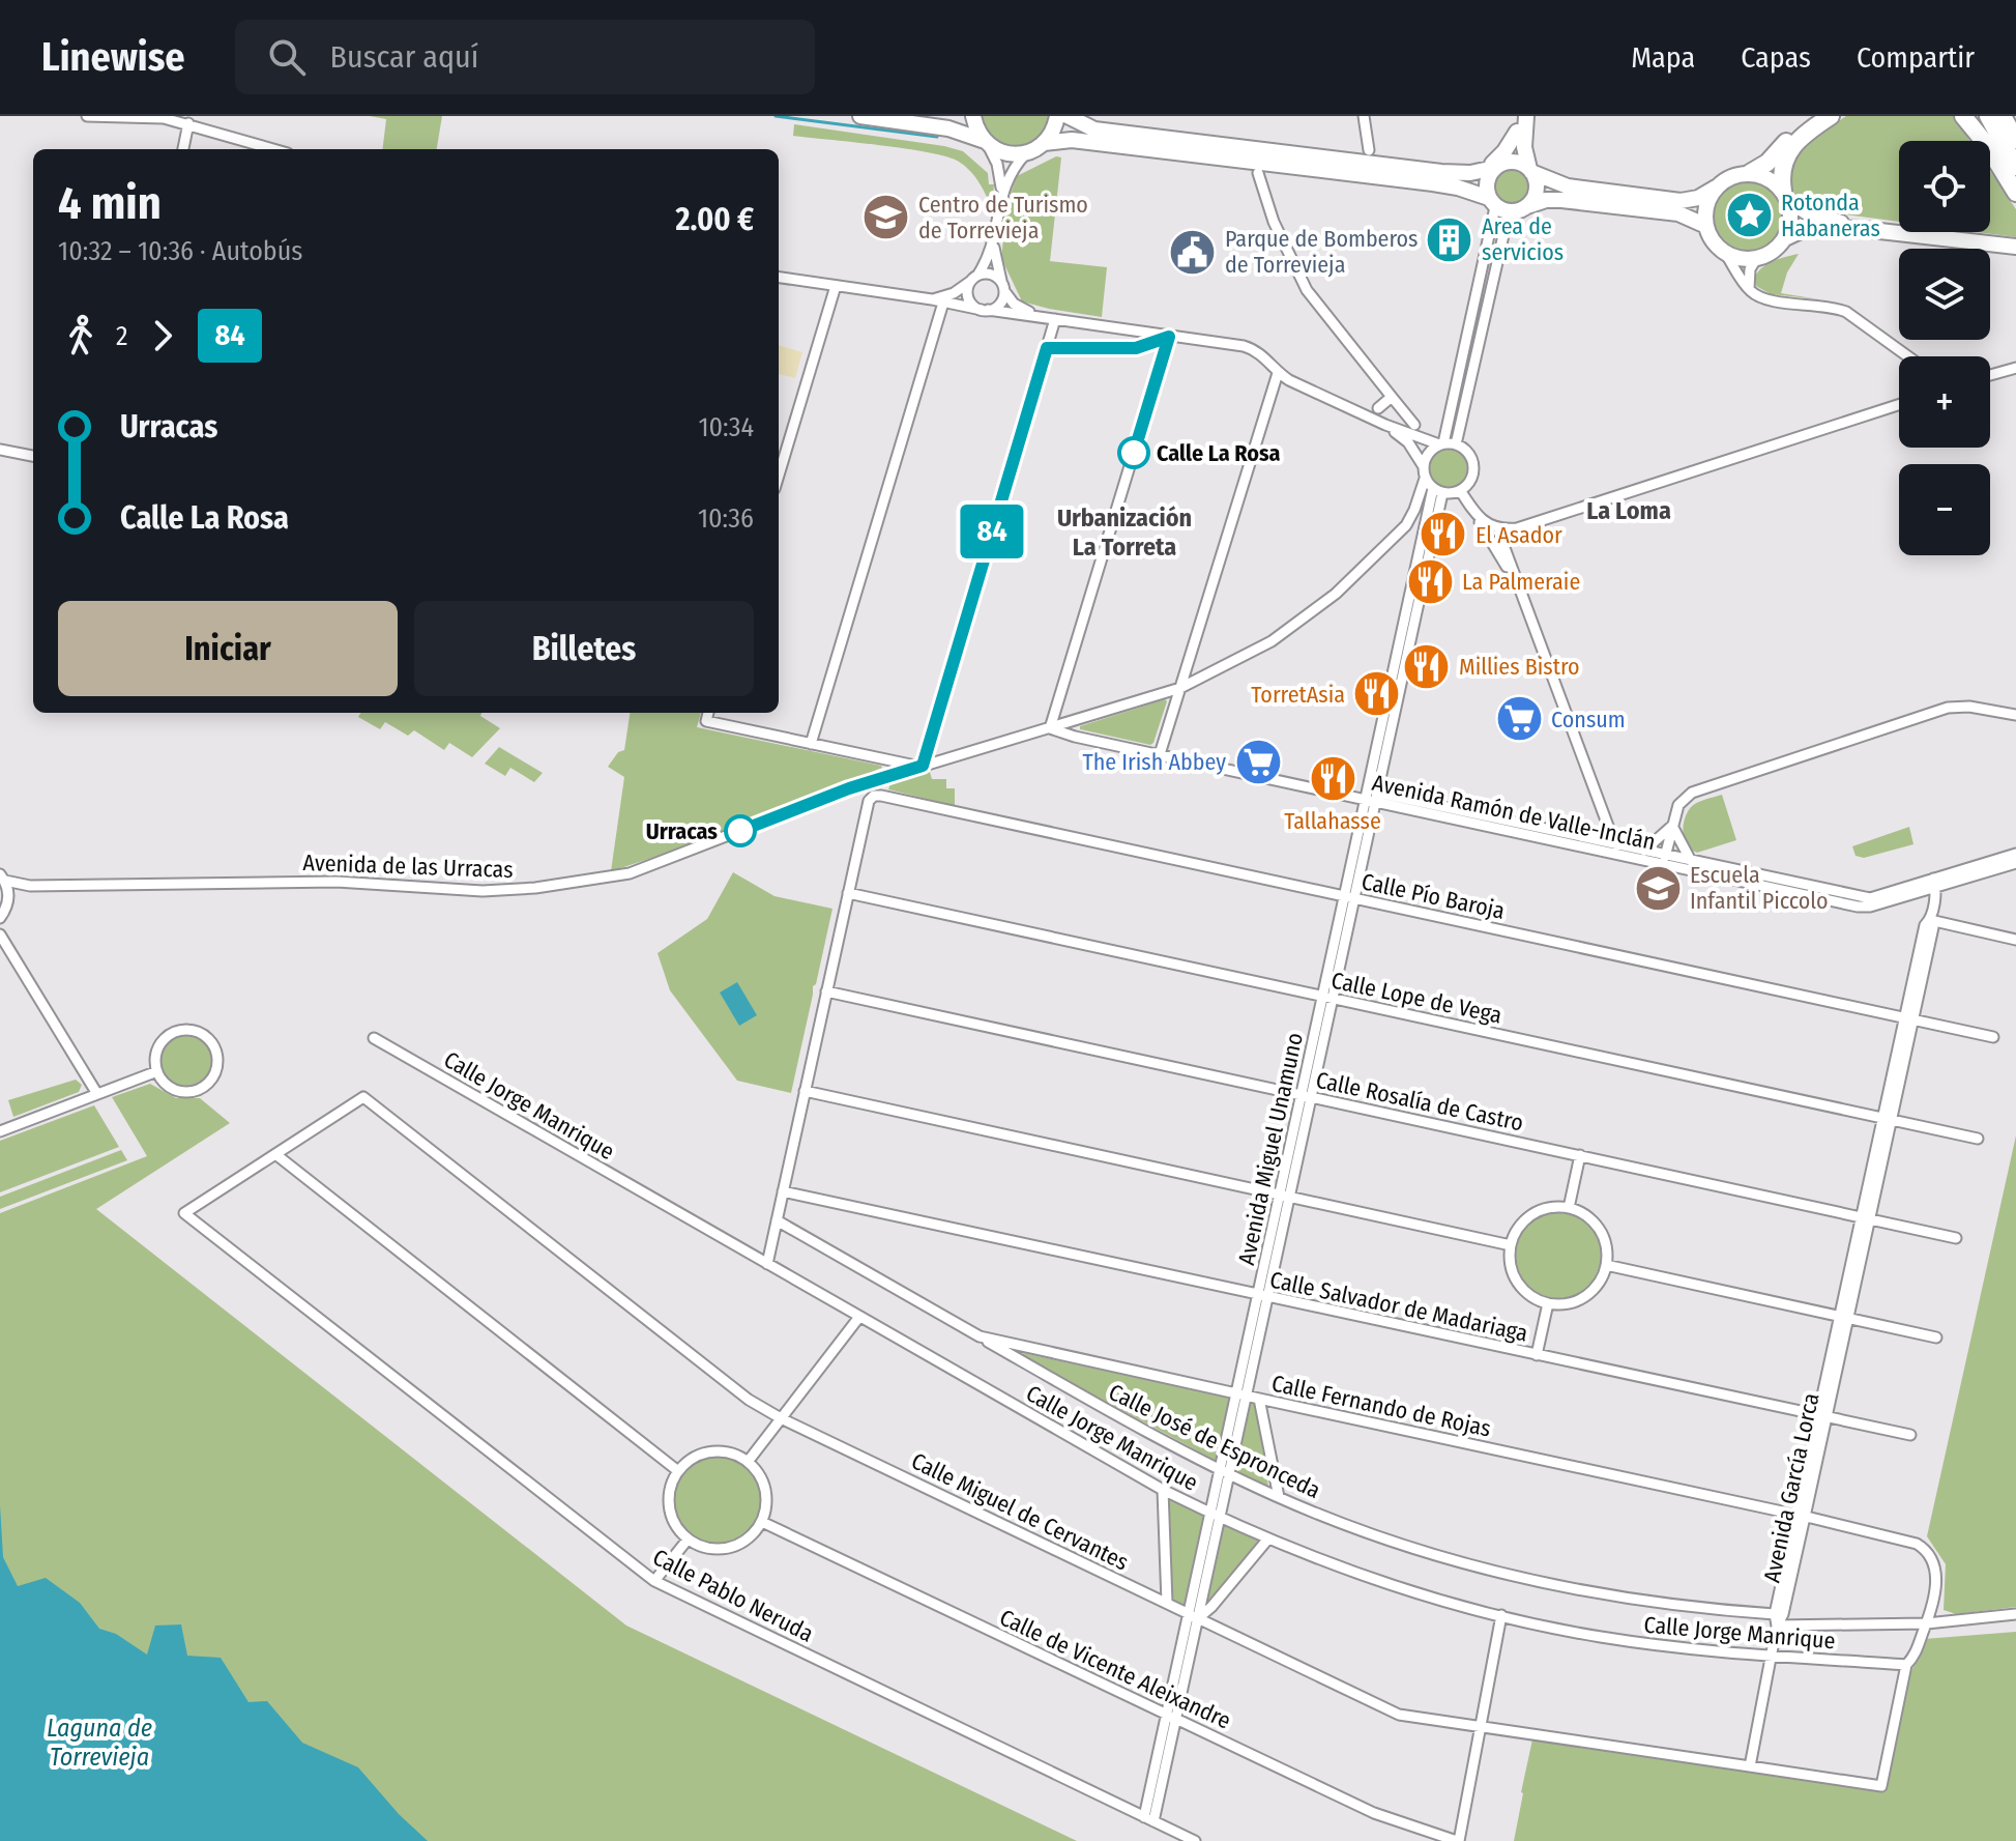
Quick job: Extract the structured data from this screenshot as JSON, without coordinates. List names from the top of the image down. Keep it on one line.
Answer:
{"streets":{"street":["Avenida Ramón de Valle-Inclán","Avenida de las Urracas","Calle Pío Baroja","Calle Lope de Vega","Calle Rosalía de Castro","Calle Jorge Manrique","Avenida Miguel Unamuno","Calle Salvador de Madariaga","Calle Fernando de Rojas","Calle José de Espronceda","Avenida García Lorca","Calle Miguel de Cervantes","Calle Pablo Neruda","Calle de Vicente Aleixandre"]},"crossings":[["Avenida Ramón de Valle-Inclán","Avenida de las Urracas"],["Avenida Ramón de Valle-Inclán","Avenida Miguel Unamuno"],["Avenida Ramón de Valle-Inclán","Avenida García Lorca"],["Avenida de las Urracas","Avenida Miguel Unamuno"],["Calle Pío Baroja","Avenida Miguel Unamuno"],["Calle Pío Baroja","Avenida García Lorca"],["Calle Lope de Vega","Avenida Miguel Unamuno"],["Calle Lope de Vega","Avenida García Lorca"],["Calle Rosalía de Castro","Avenida Miguel Unamuno"],["Calle Rosalía de Castro","Avenida García Lorca"],["Calle Jorge Manrique","Avenida Miguel Unamuno"],["Calle Jorge Manrique","Avenida García Lorca"],["Avenida Miguel Unamuno","Calle Salvador de Madariaga"],["Avenida Miguel Unamuno","Calle Fernando de Rojas"],["Avenida Miguel Unamuno","Calle José de Espronceda"],["Avenida Miguel Unamuno","Calle Miguel de Cervantes"],["Avenida Miguel Unamuno","Calle Pablo Neruda"],["Avenida Miguel Unamuno","Calle de Vicente Aleixandre"],["Calle Salvador de Madariaga","Avenida García Lorca"],["Calle Fernando de Rojas","Calle José de Espronceda"],["Calle Fernando de Rojas","Avenida García Lorca"],["Calle José de Espronceda","Avenida García Lorca"],["Avenida García Lorca","Calle Miguel de Cervantes"],["Calle Miguel de Cervantes","Calle Pablo Neruda"]],"districts":["La Loma","Urbanización La Torreta"],"water":["Laguna de Torrevieja"],"places":{"place":["Rotonda Habaneras"],"school or university":["Centro de Turismo de Torrevieja","Escuela Infantil Piccolo"],"building":["Area de servicios"],"public building":["Parque de Bomberos de Torrevieja"],"other":["Calle La Rosa","Urracas"],"restaurant":["El Asador","La Palmeraie","Millies Bistro","TorretAsia","Tallahasse"],"supermarket":["Consum","The Irish Abbey"]},"lines":["bus line 84"],"page":{"header":"Linewise","search":"Buscar aquí","nav":["Mapa","Capas","Compartir"],"on_map":"84","map_buttons":["+","−"],"heading":["4 min","10:32 – 10:36 · Autobús","2.00 €"],"legs":["2","84"],"list":[{"name":"Urracas","value":"10:34"},{"name":"Calle La Rosa","value":"10:36"}],"buttons":["Iniciar","Billetes"]}}
